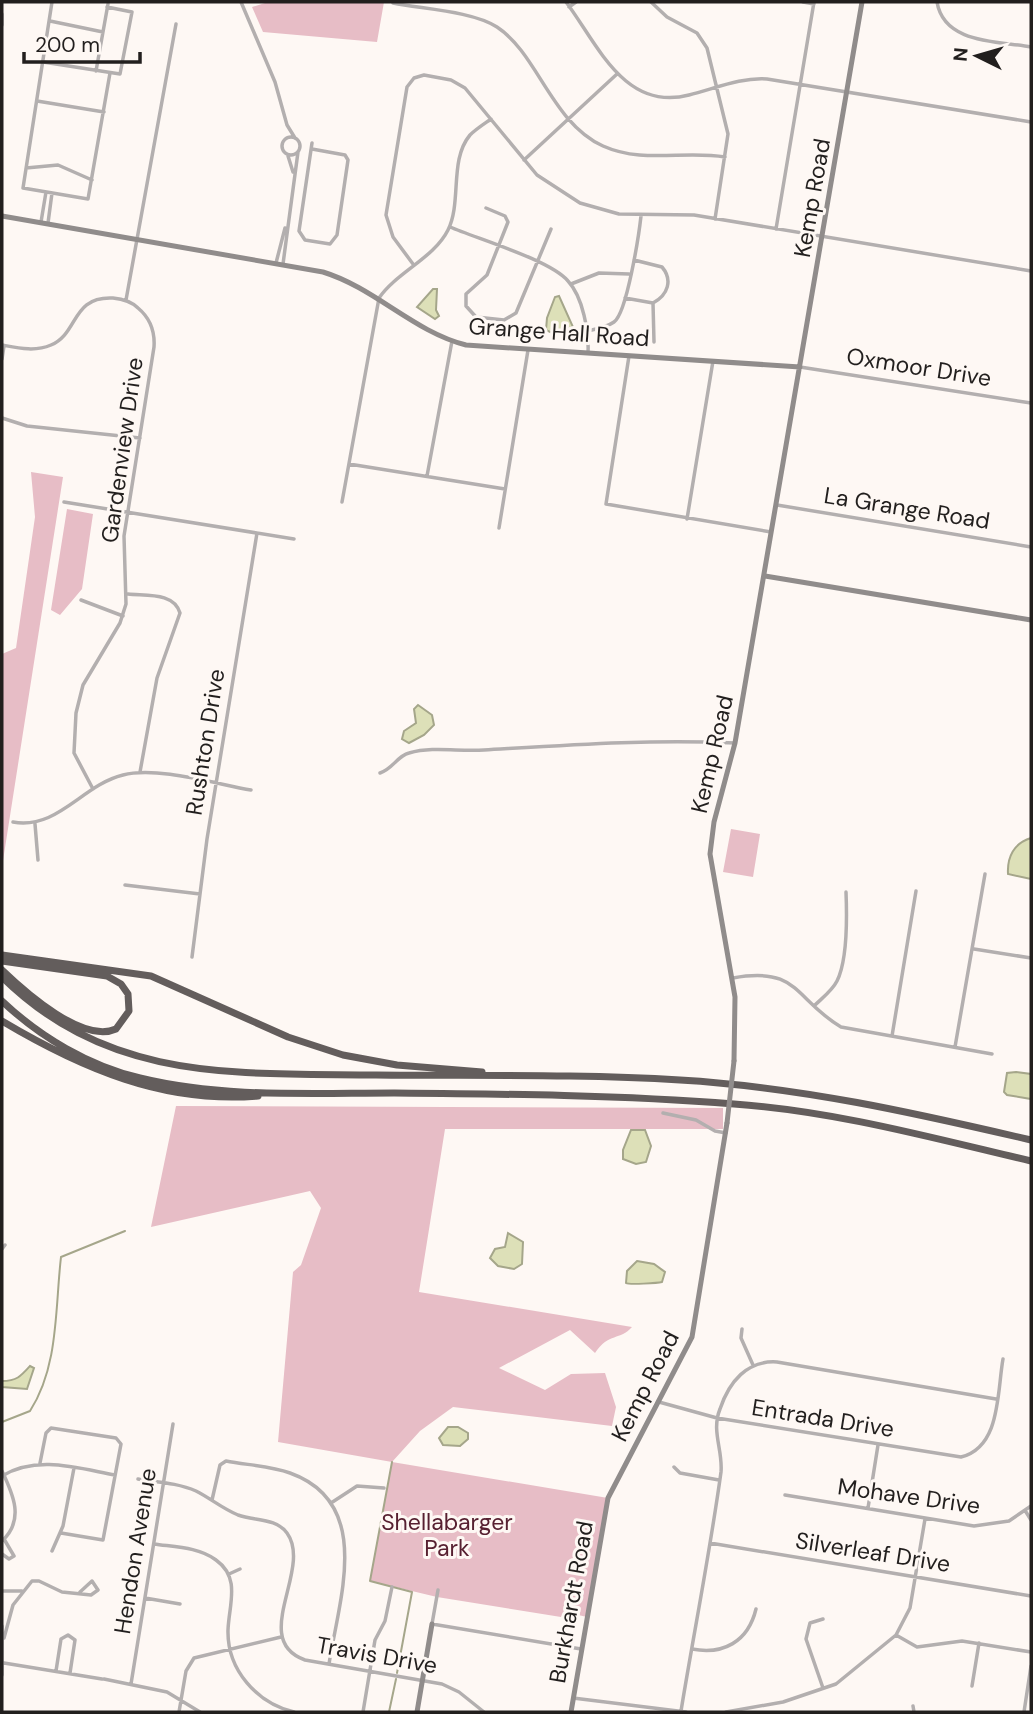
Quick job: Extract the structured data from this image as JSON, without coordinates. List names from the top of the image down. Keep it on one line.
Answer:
{"streets":{"main road":["Kemp Road","Grange Hall Road","Burkhardt Road"],"street":["Oxmoor Drive","Gardenview Drive","La Grange Road","Rushton Drive","Entrada Drive","Mohave Drive","Hendon Avenue","Silverleaf Drive","Travis Drive"]},"crossings":[["Kemp Road","Grange Hall Road"],["Kemp Road","Oxmoor Drive"],["Kemp Road","La Grange Road"],["Kemp Road","Entrada Drive"],["Kemp Road","Burkhardt Road"],["Grange Hall Road","Oxmoor Drive"]],"parks":["Shellabarger Park"],"scale_bar":"200 m","north":"left"}
